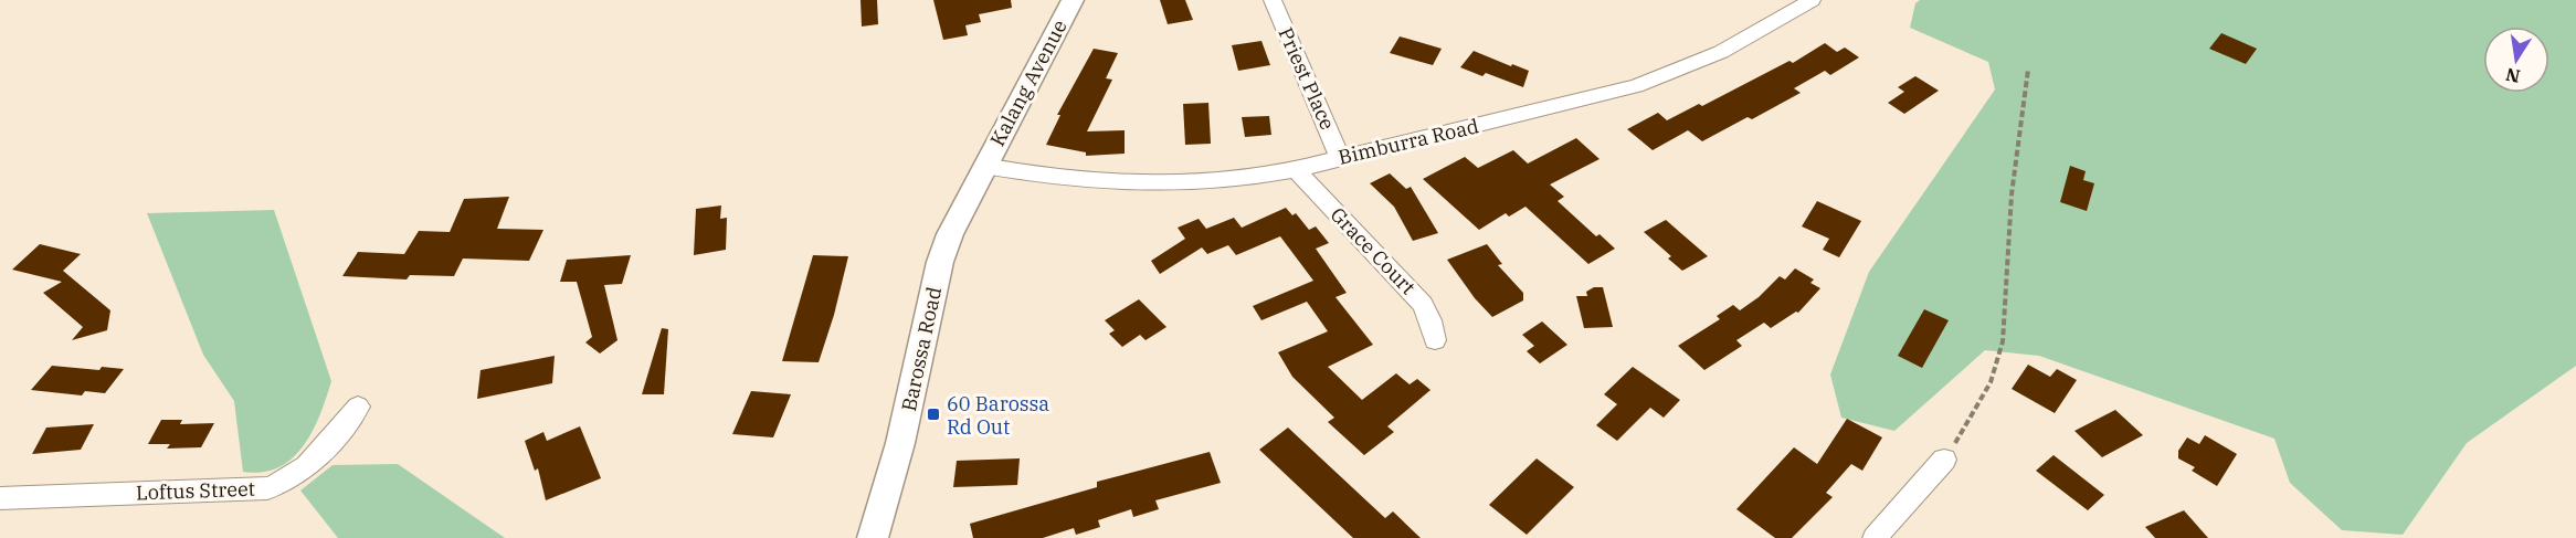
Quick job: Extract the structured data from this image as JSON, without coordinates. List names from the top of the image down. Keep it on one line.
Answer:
{"streets":{"street":["Priest Place","Kalang Avenue","Bimburra Road","Grace Court","Barossa Road","Loftus Street"]},"crossings":[["Priest Place","Bimburra Road"],["Kalang Avenue","Bimburra Road"],["Kalang Avenue","Barossa Road"],["Bimburra Road","Grace Court"],["Bimburra Road","Barossa Road"]],"places":{"transit":["60 Barossa Rd Out"]},"north":"bottom"}
